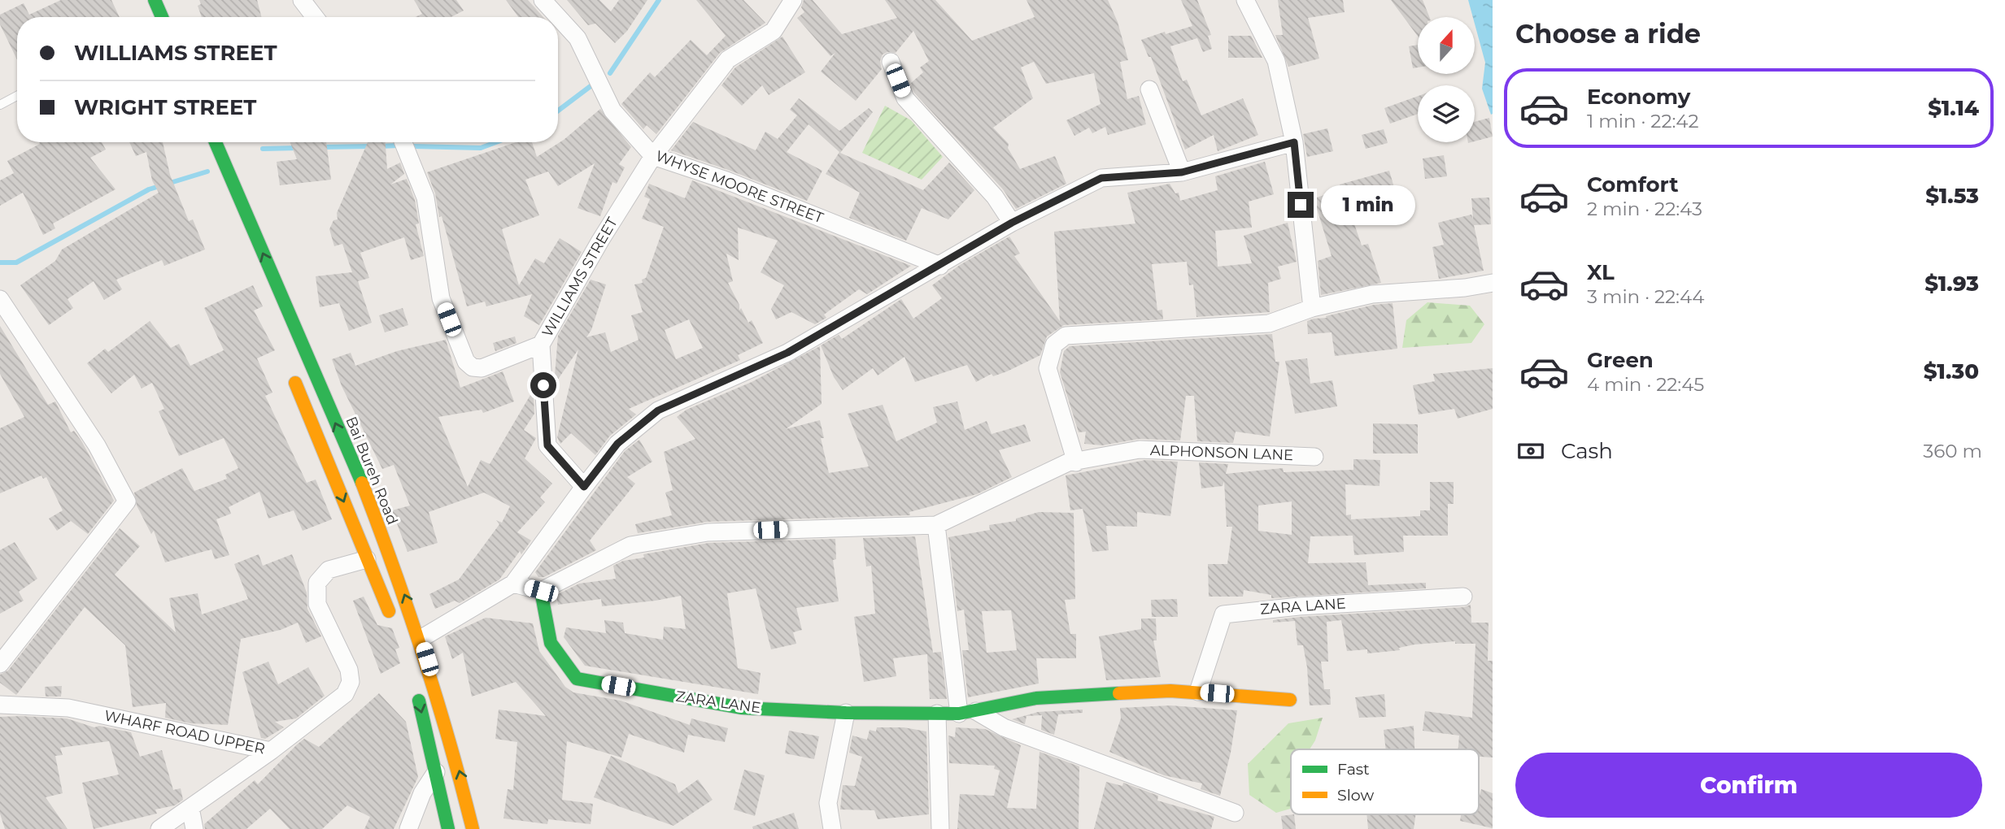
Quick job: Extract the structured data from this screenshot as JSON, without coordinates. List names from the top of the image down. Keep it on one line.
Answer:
{"streets":{"main road":["Bai Bureh Road","ZARA LANE"],"street":["WHYSE MOORE STREET","WILLIAMS STREET","ALPHONSON LANE","WHARF ROAD UPPER"]},"crossings":[["WHYSE MOORE STREET","WILLIAMS STREET"],["ALPHONSON LANE","ZARA LANE"]],"legend":["Fast","Slow"],"north":"top","page":{"heading":"Choose a ride","banner":["WILLIAMS STREET","WRIGHT STREET"],"list":[{"name":"Economy","note":"1 min · 22:42","value":"$1.14"},{"name":"Comfort","note":"2 min · 22:43","value":"$1.53"},{"name":"XL","note":"3 min · 22:44","value":"$1.93"},{"name":"Green","note":"4 min · 22:45","value":"$1.30"}],"bubble":"1 min","pay":["Cash","360 m"],"buttons":"Confirm"}}
